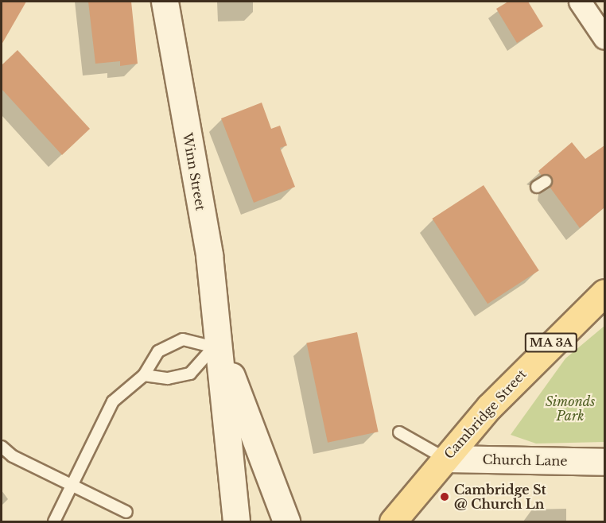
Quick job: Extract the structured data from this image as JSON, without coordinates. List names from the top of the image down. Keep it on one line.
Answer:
{"streets":{"main road":["Winn Street","MA 3A","Cambridge Street","Church Lane"]},"crossings":[["Cambridge Street","Church Lane"]],"parks":["Simonds Park"],"places":["Cambridge St @ Church Ln"]}
